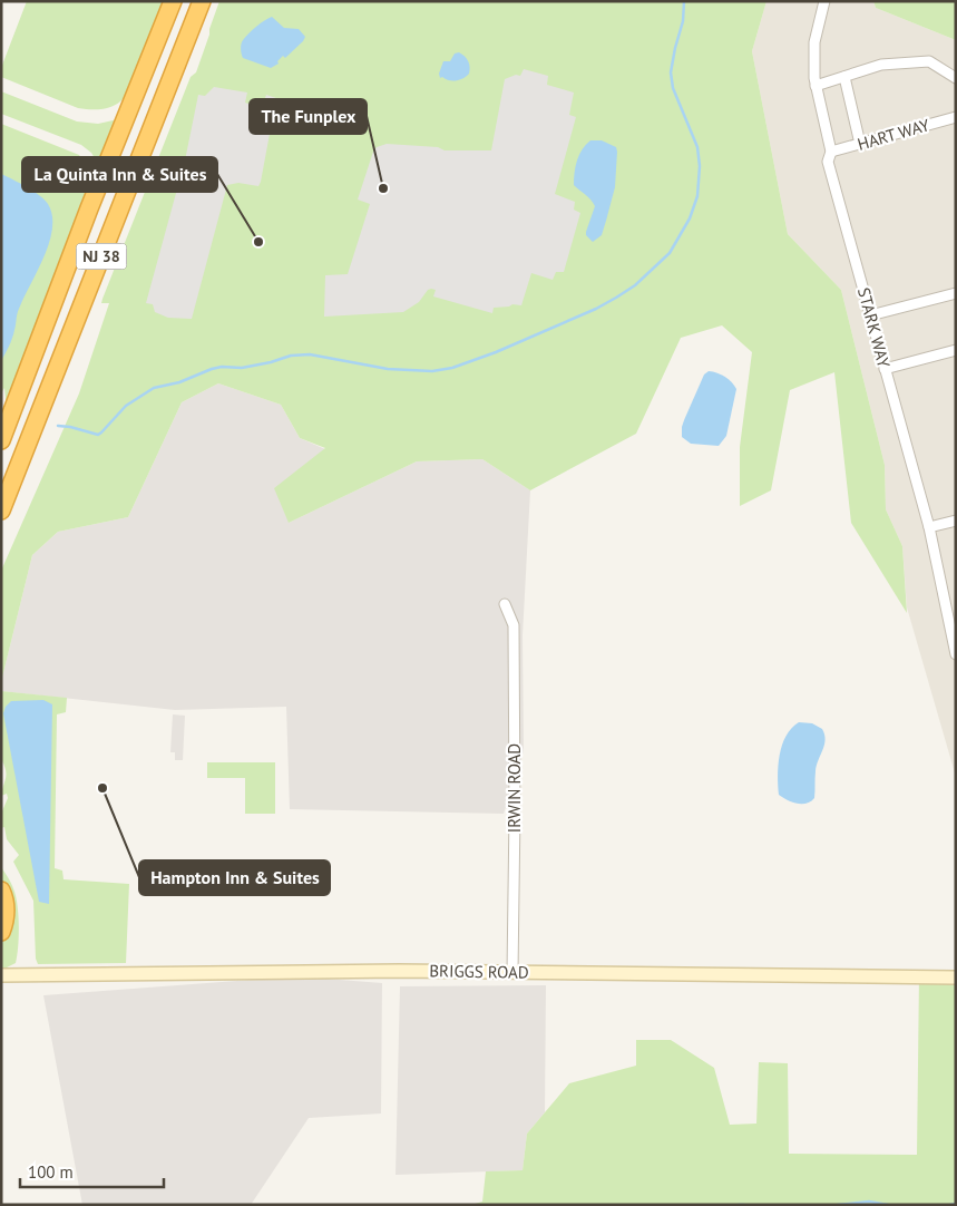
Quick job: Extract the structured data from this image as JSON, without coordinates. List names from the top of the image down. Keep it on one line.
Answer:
{"streets":{"highway":["NJ 38"],"street":["HART WAY","STARK WAY","IRWIN ROAD","BRIGGS ROAD"]},"crossings":[["HART WAY","STARK WAY"],["IRWIN ROAD","BRIGGS ROAD"]],"places":["The Funplex","La Quinta Inn & Suites","Hampton Inn & Suites"],"scale_bar":"100 m"}
